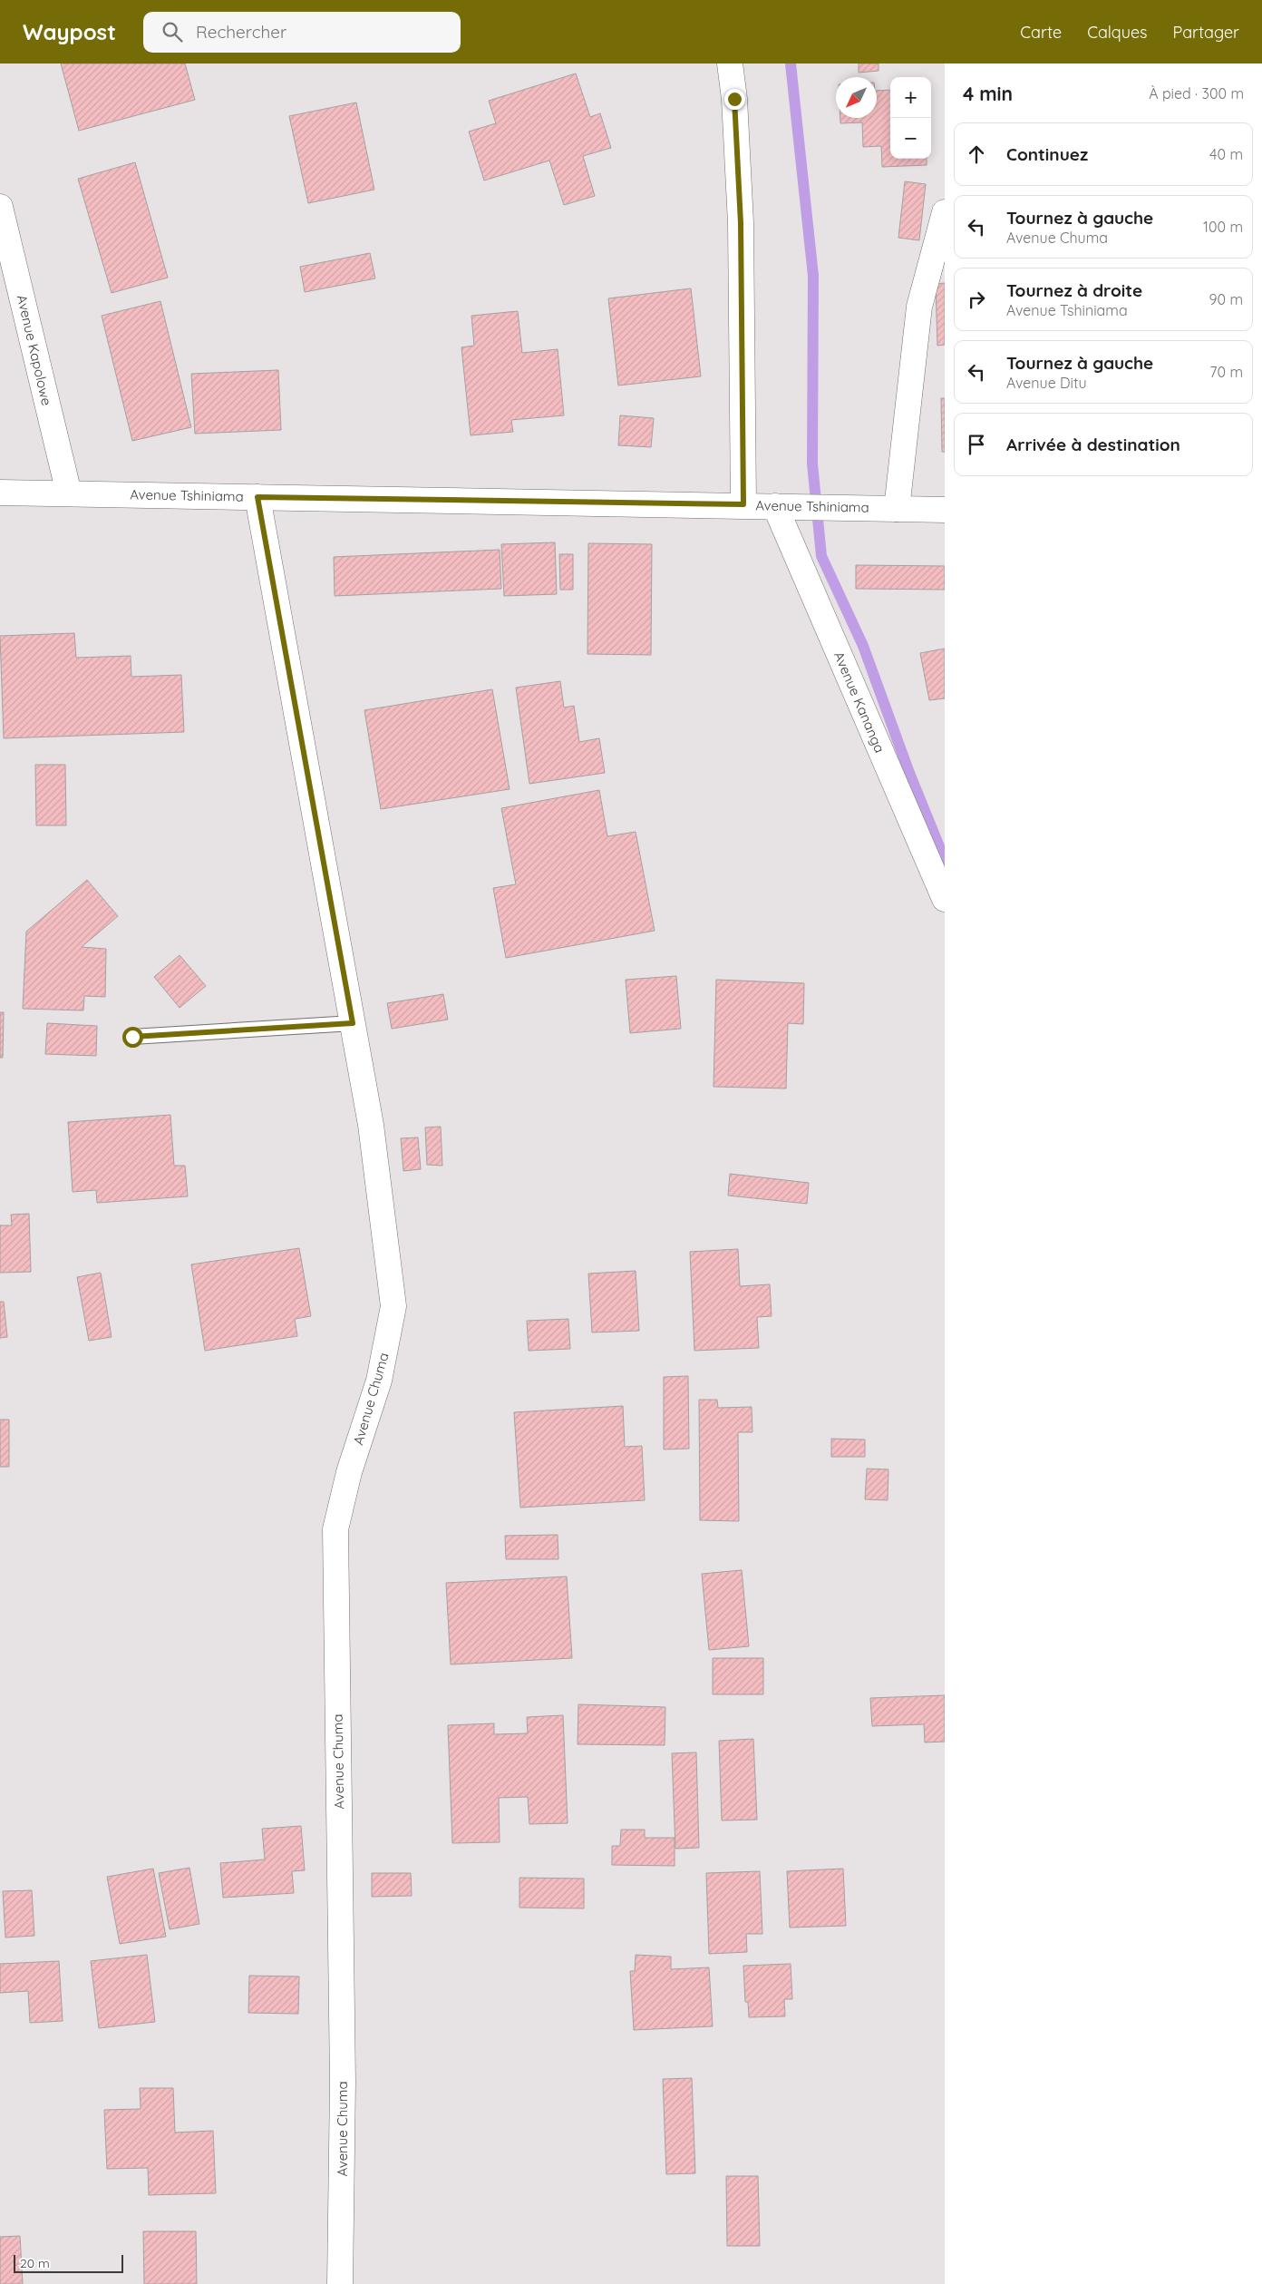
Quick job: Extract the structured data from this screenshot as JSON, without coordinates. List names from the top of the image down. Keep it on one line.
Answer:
{"streets":{"street":["Avenue Kapolowe","Avenue Tshiniama","Avenue Kananga","Avenue Chuma"]},"crossings":[["Avenue Kapolowe","Avenue Tshiniama"],["Avenue Tshiniama","Avenue Kananga"],["Avenue Tshiniama","Avenue Chuma"]],"scale_bar":"20 m","north":"bottom left","page":{"header":"Waypost","search":"Rechercher","nav":["Carte","Calques","Partager"],"heading":["4 min","À pied · 300 m"],"map_buttons":["+","−"],"list":[["Continuez","40 m"],["Tournez à gauche","Avenue Chuma","100 m"],["Tournez à droite","Avenue Tshiniama","90 m"],["Tournez à gauche","Avenue Ditu","70 m"],"Arrivée à destination"],"scale":"20 m"}}
